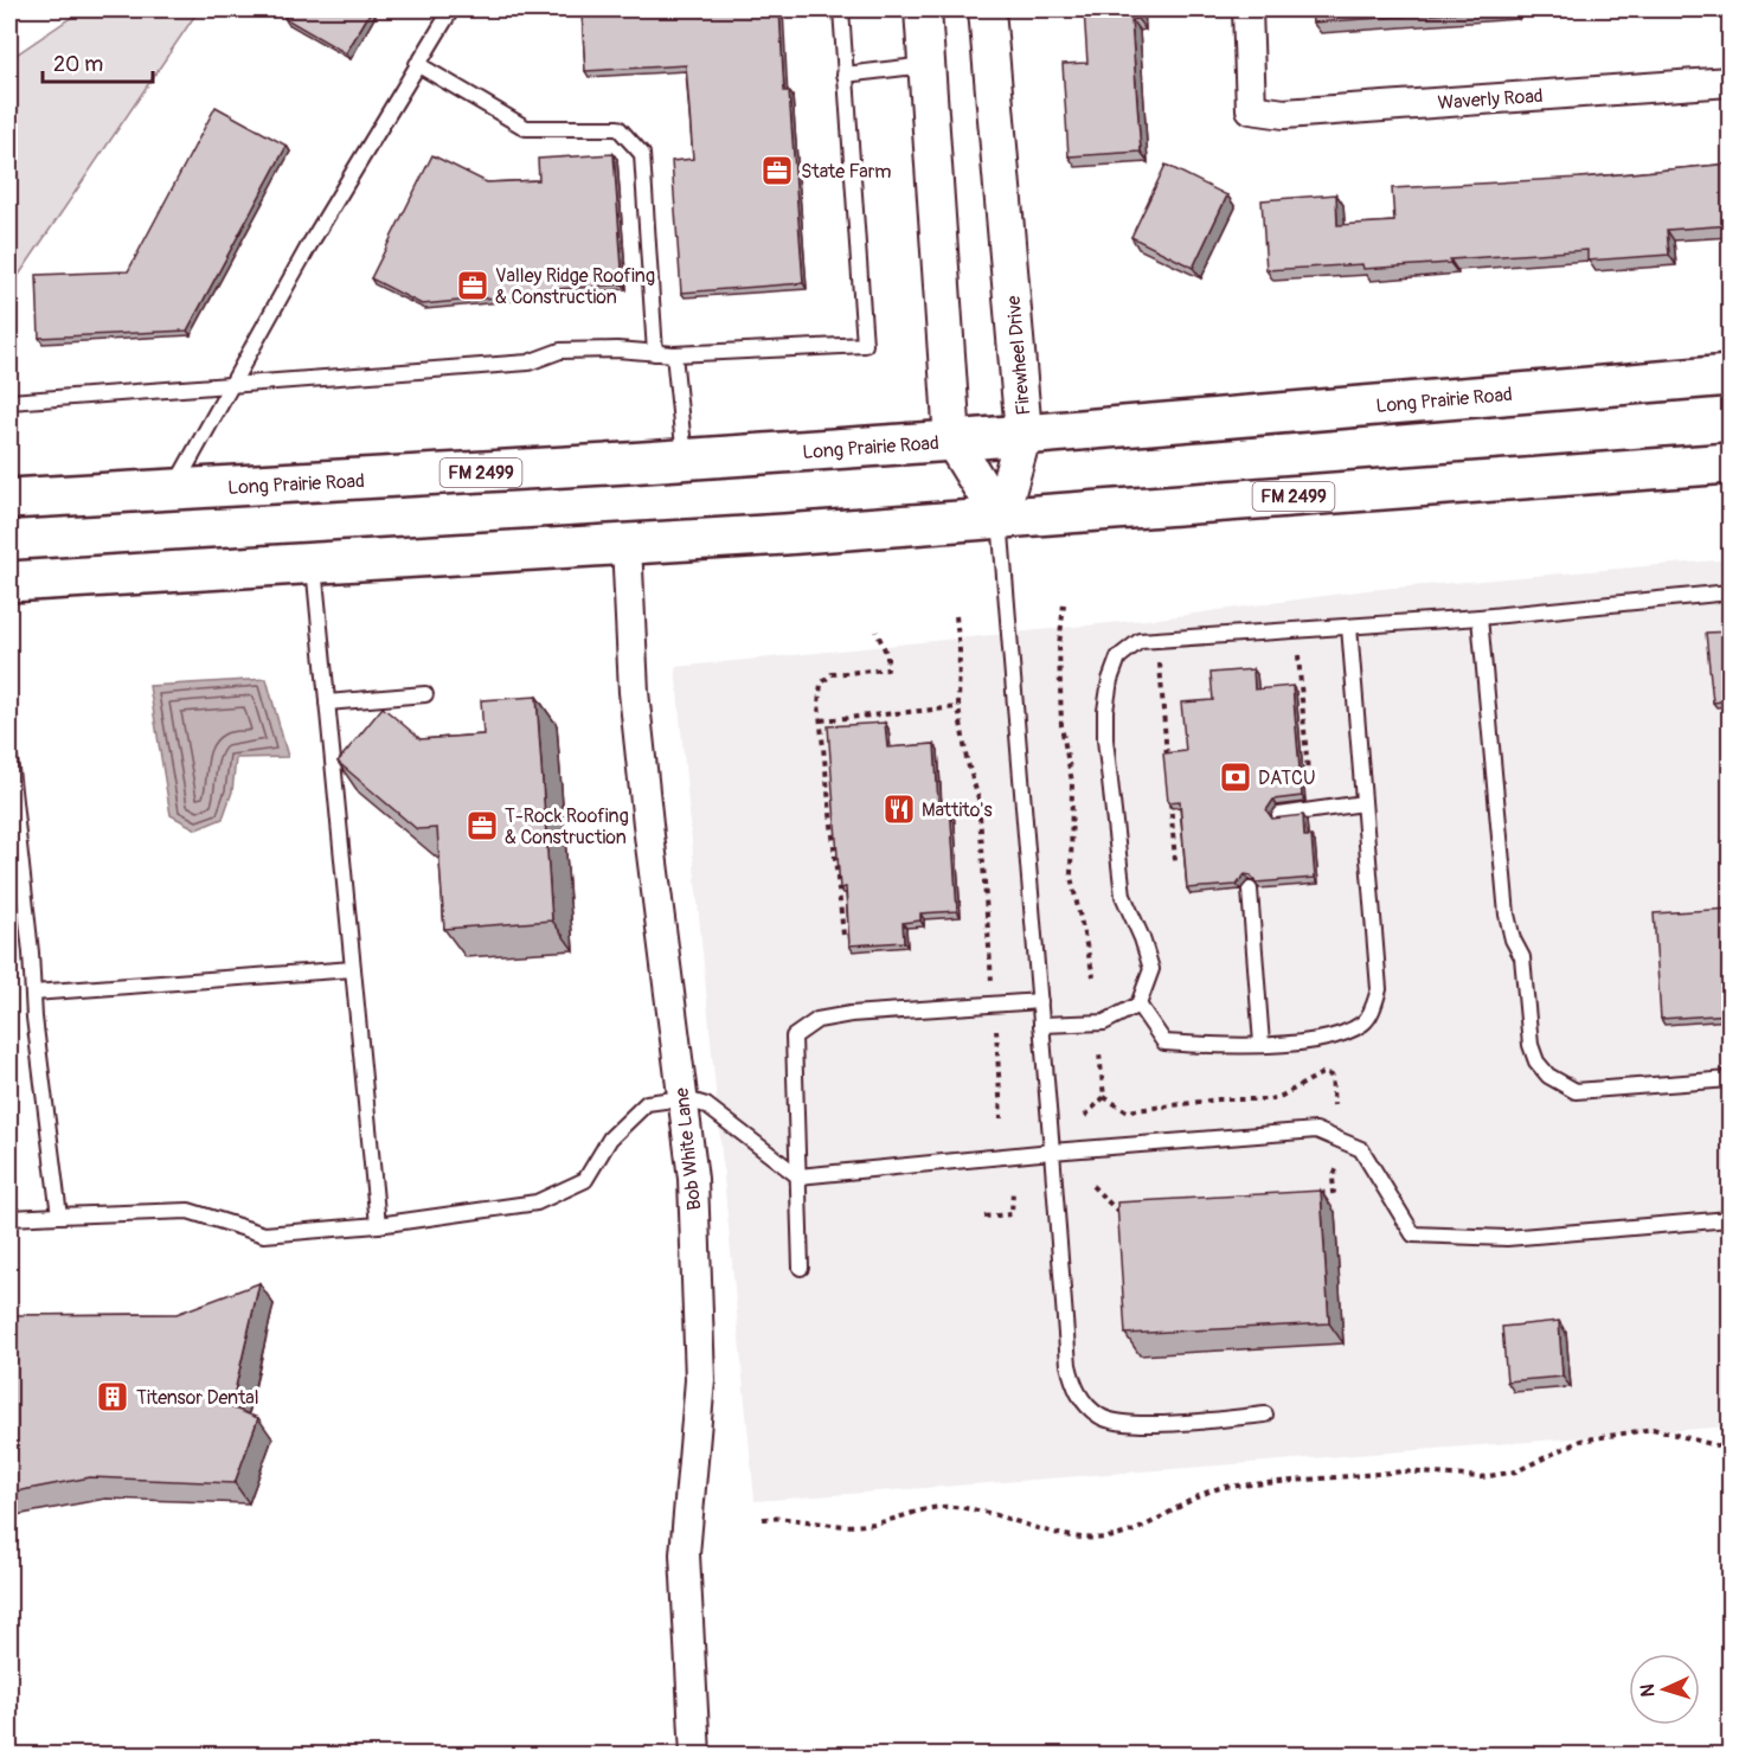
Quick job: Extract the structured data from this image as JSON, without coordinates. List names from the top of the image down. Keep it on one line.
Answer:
{"streets":{"main road":["Long Prairie Road","FM 2499"],"street":["Waverly Road","Firewheel Drive","Bob White Lane"]},"crossings":[["Firewheel Drive","Long Prairie Road"],["Firewheel Drive","FM 2499"],["FM 2499","Bob White Lane"]],"places":{"office":["State Farm","Valley Ridge Roofing & Construction","T-Rock Roofing & Construction"],"bank":["DATCU"],"restaurant":["Mattito's"],"building":["Titensor Dental"]},"scale_bar":"20 m","north":"left"}
